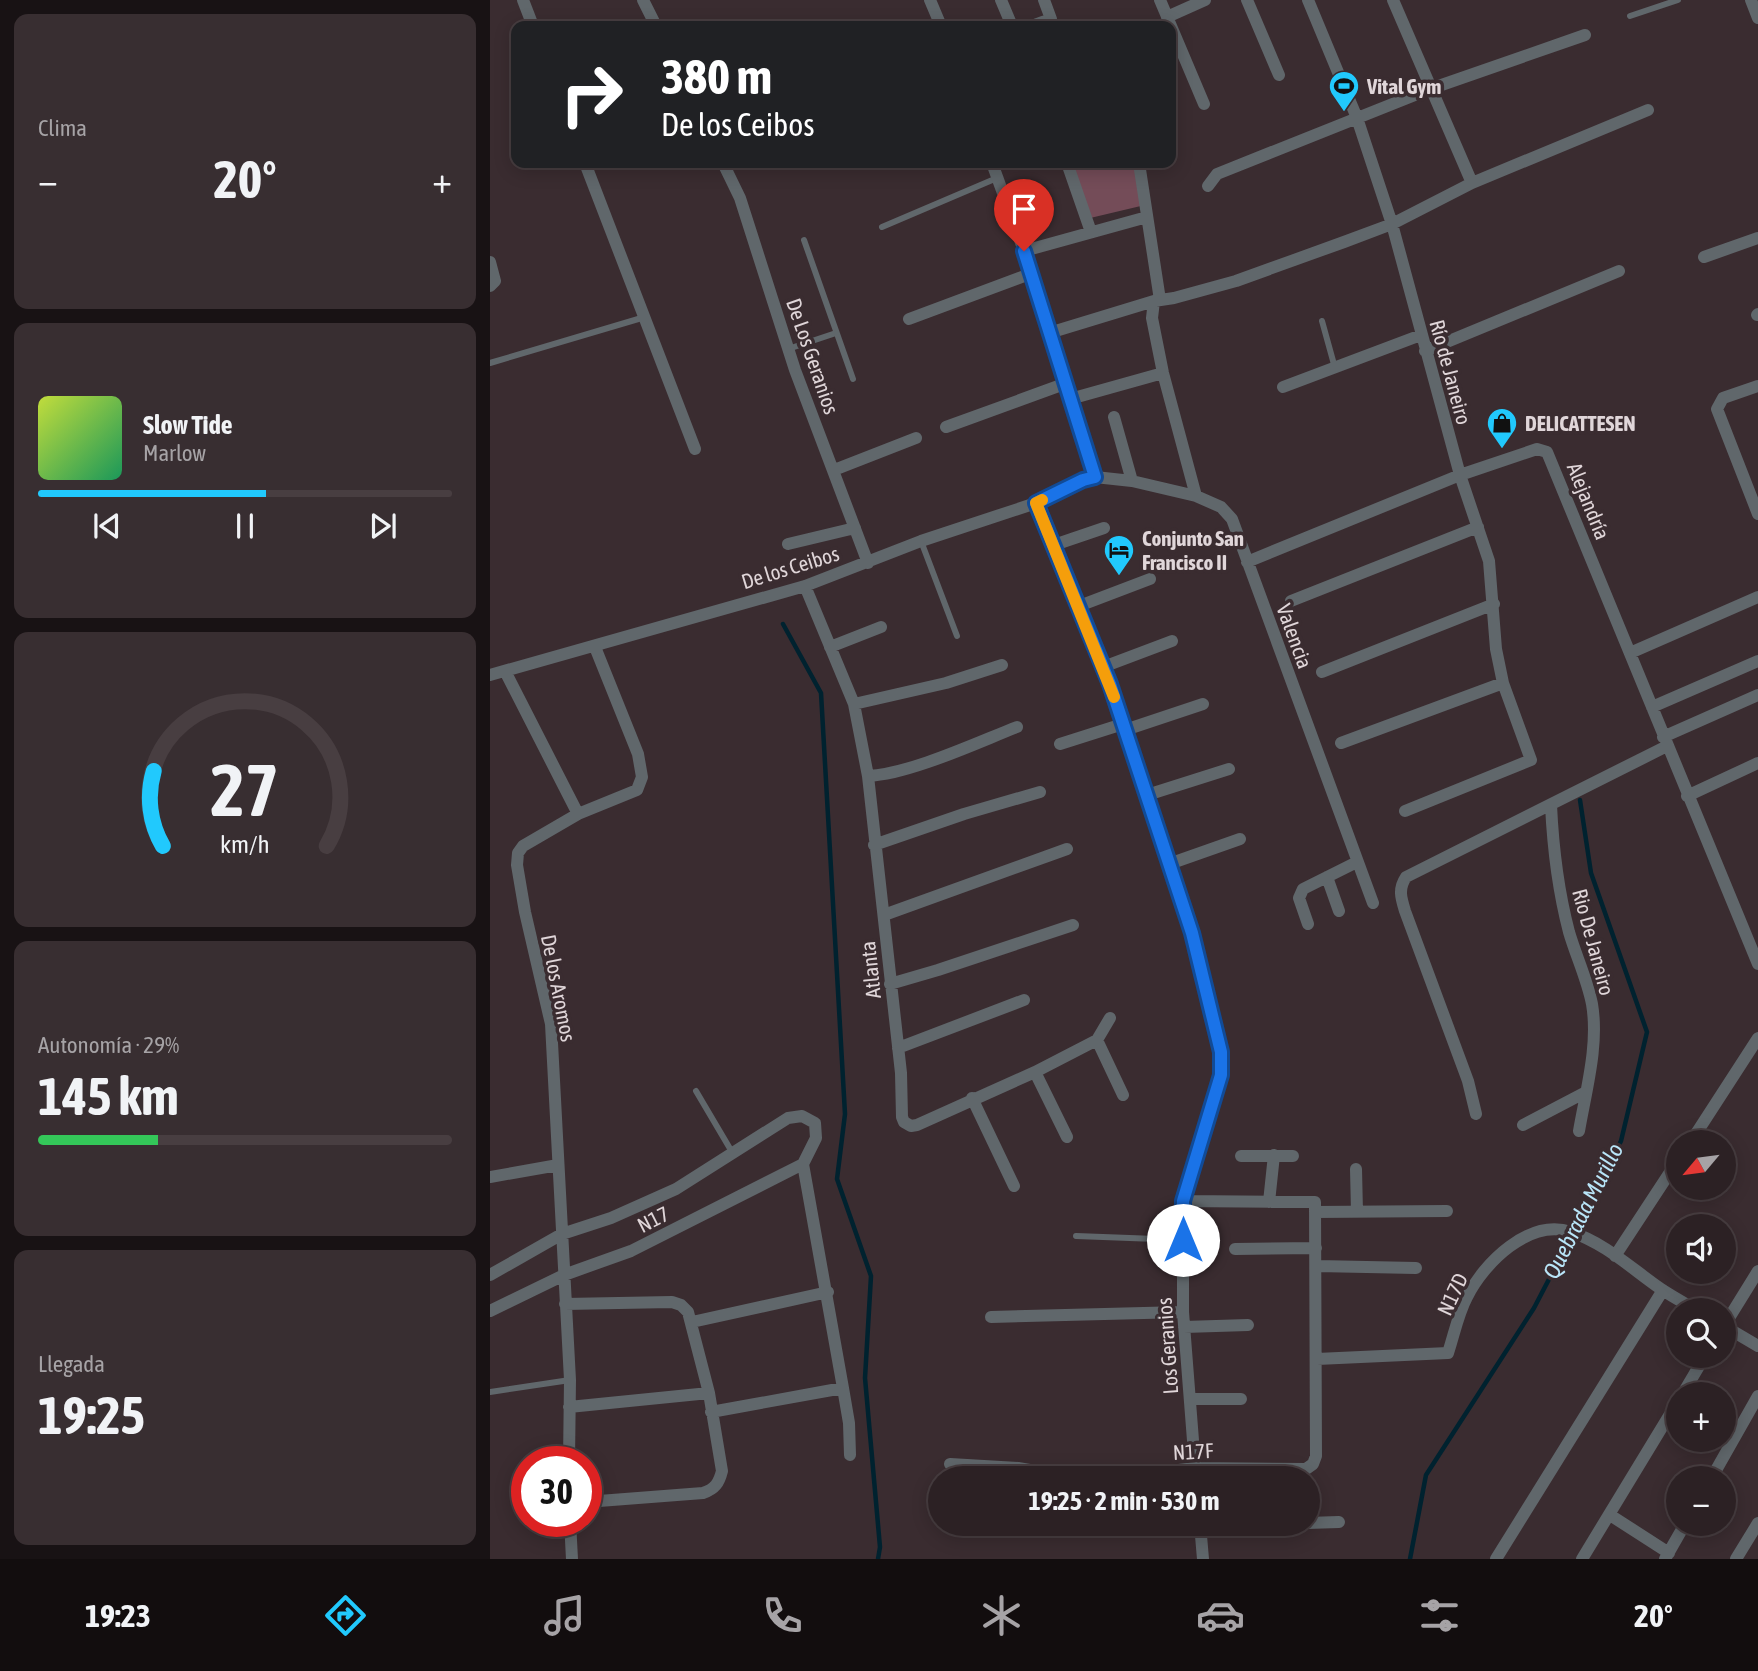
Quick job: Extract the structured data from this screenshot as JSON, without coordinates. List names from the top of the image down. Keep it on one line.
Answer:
{"streets":{"street":["De Los Geranios","Río de Janeiro","Alejandría","De los Ceibos","Valencia","Rio De Janeiro","Atlanta","De los Aromos","N17","N17D","Los Geranios","N17F"]},"crossings":[["De Los Geranios","De los Ceibos"],["Río de Janeiro","Alejandría"],["Alejandría","Valencia"],["De los Ceibos","Valencia"],["De los Ceibos","Atlanta"],["De los Ceibos","De los Aromos"],["De los Ceibos","Los Geranios"],["De los Aromos","N17"],["N17D","N17F"]],"water":["Quebrada Murillo"],"places":{"sports":["Vital Gym"],"shop":["DELICATTESEN"],"hotel":["Conjunto San Francisco II"]},"north":"bottom left","page":{"tile":["Clima",["Autonomía · 29%","145 km"],["Llegada","19:25"]],"turn":["380 m","De los Ceibos"],"heat":["−","20°","+"],"song":["Slow Tide","Marlow"],"map_buttons":["+","−"],"limit":"30","trip":"19:25 · 2 min · 530 m","tabs":["19:23","20°"],"gauge":["27","km/h"]}}
